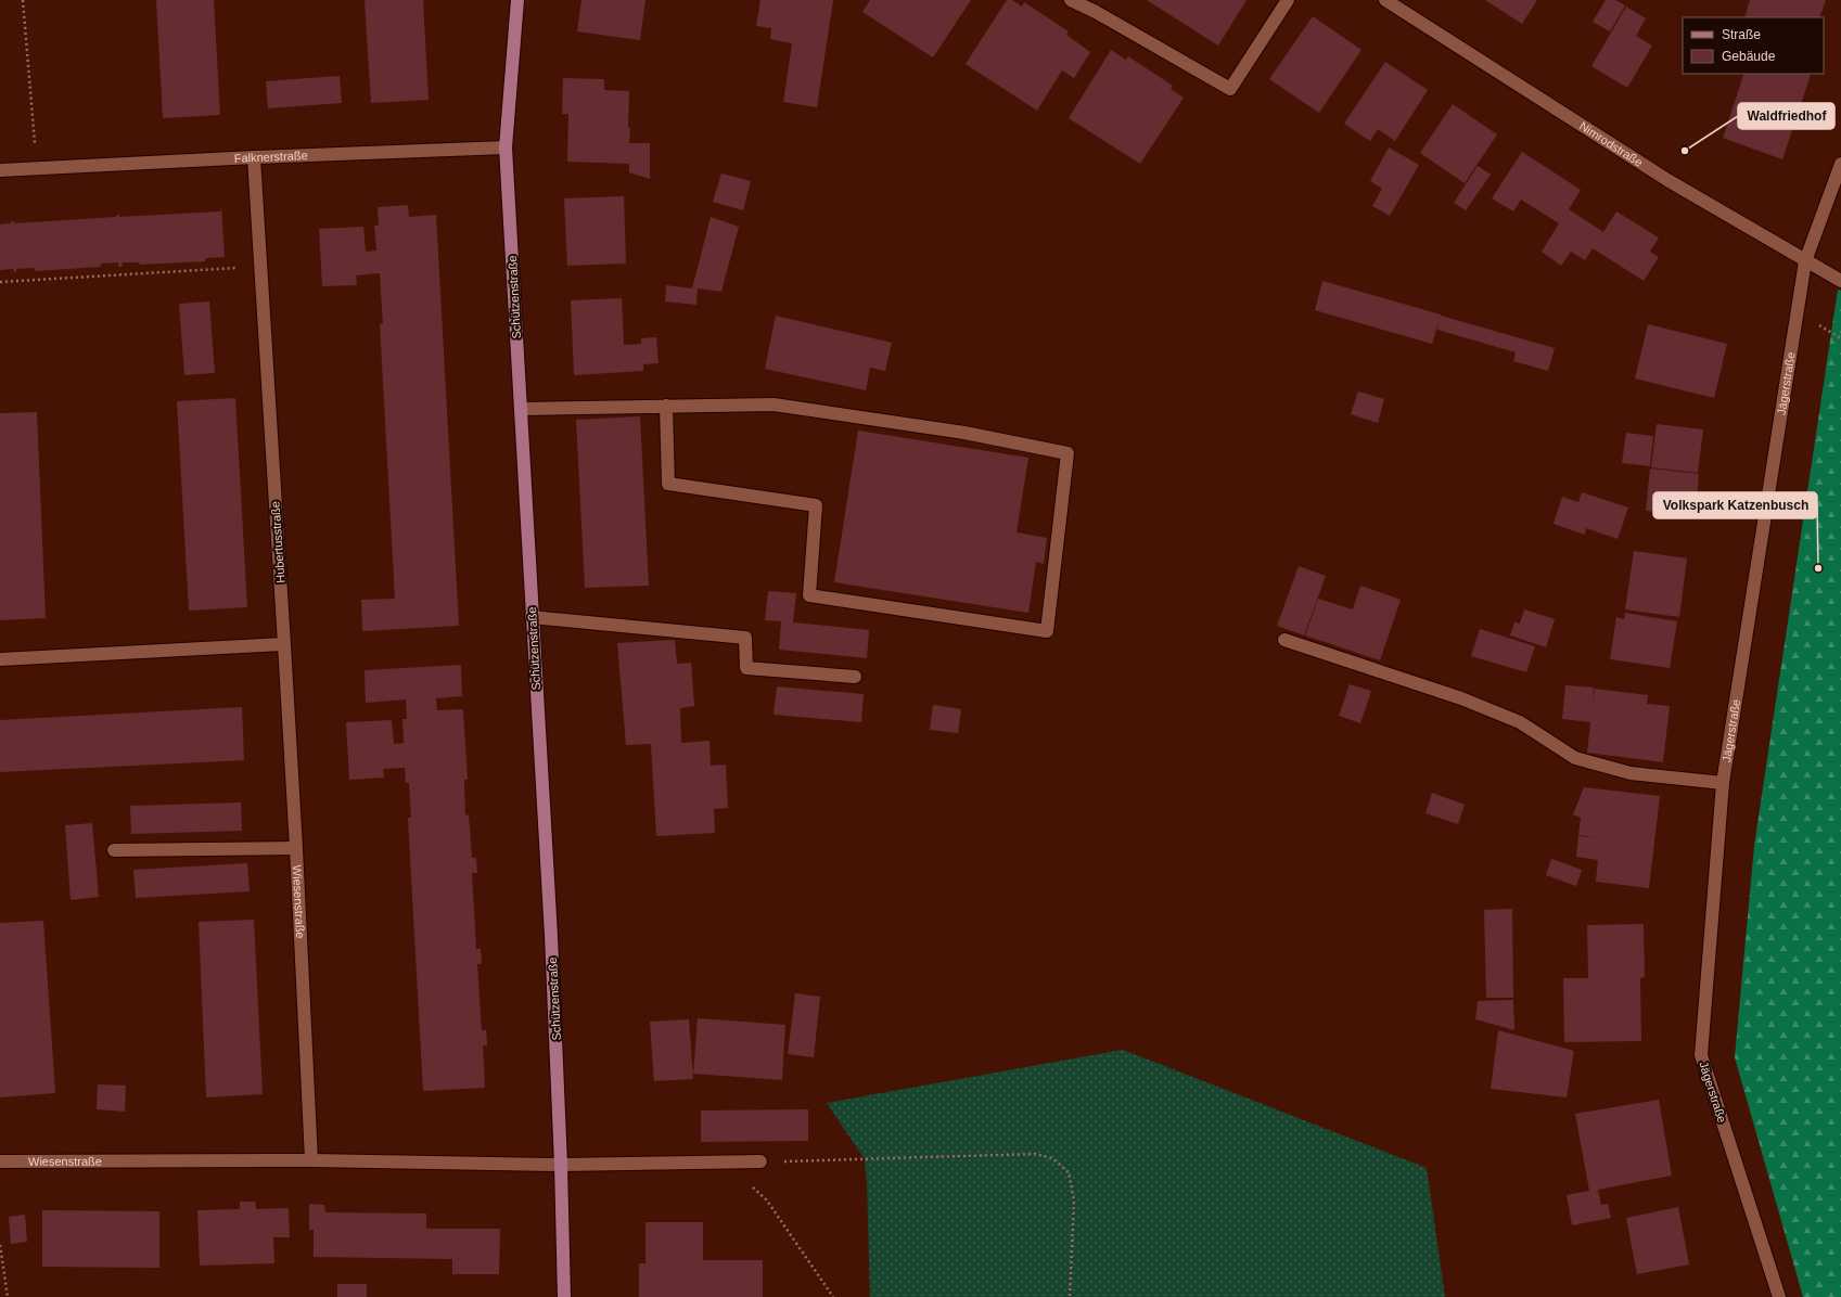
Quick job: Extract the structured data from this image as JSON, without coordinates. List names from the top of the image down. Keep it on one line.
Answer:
{"streets":{"main road":["Schützenstraße"],"street":["Nimrodstraße","Falknerstraße","Jägerstraße","Hubertusstraße","Wiesenstraße"]},"crossings":[["Nimrodstraße","Jägerstraße"],["Falknerstraße","Schützenstraße"],["Falknerstraße","Hubertusstraße"],["Schützenstraße","Wiesenstraße"],["Hubertusstraße","Wiesenstraße"]],"places":["Waldfriedhof","Volkspark Katzenbusch"],"legend":["Straße","Gebäude"]}
